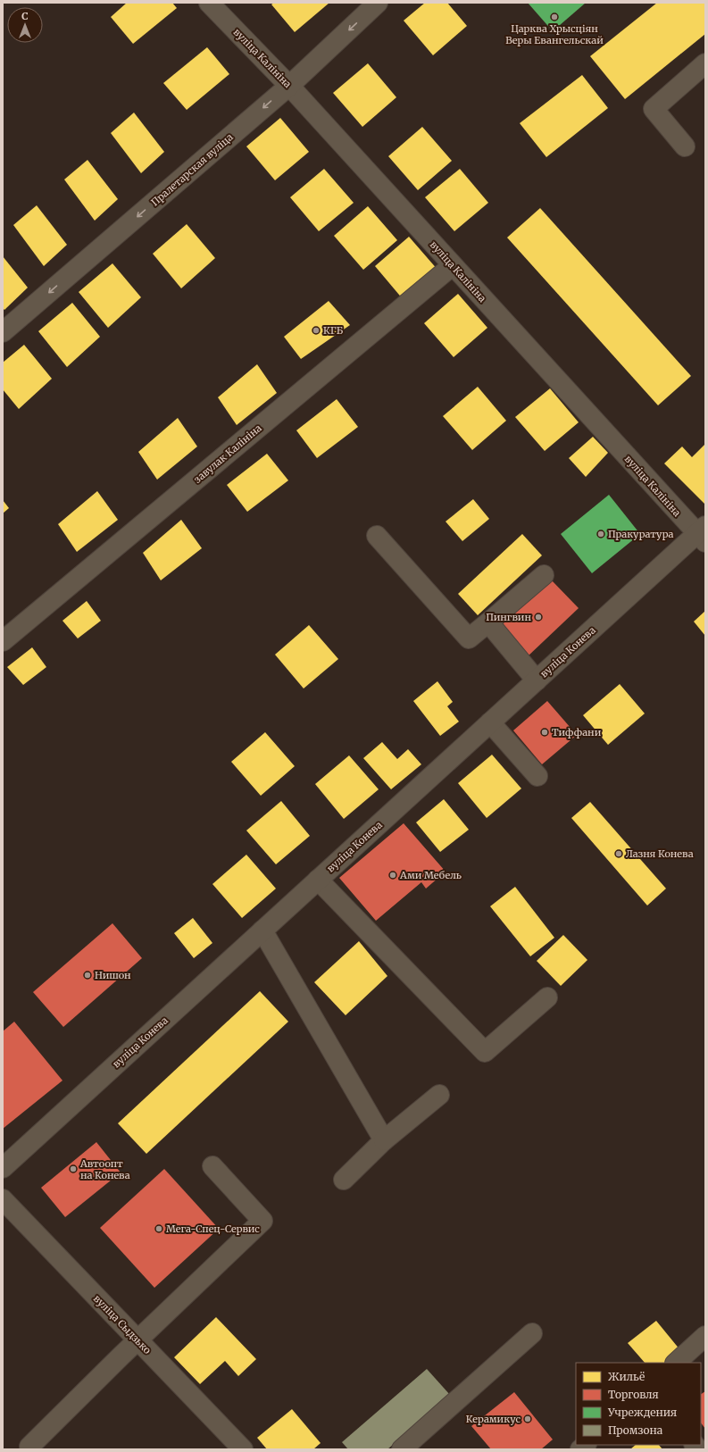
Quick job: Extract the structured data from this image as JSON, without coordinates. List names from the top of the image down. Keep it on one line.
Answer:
{"streets":{"street":["вуліца Калініна","Пралетарская вуліца","завулак Калініна","вуліца Конева","вуліца Сыдзько"]},"crossings":[["вуліца Калініна","Пралетарская вуліца"],["вуліца Калініна","завулак Калініна"],["вуліца Калініна","вуліца Конева"]],"one_way":["Пралетарская вуліца"],"places":["Царква Хрысціян Веры Евангельскай","КГБ","Пракуратура","Пингвин","Тиффани","Лазня Конева","Ами Мебель","Нишон","Автоопт на Конева","Мега-Спец-Сервис","Керамикус"],"legend":["Жильё","Торговля","Учреждения","Промзона"],"north":"top"}
